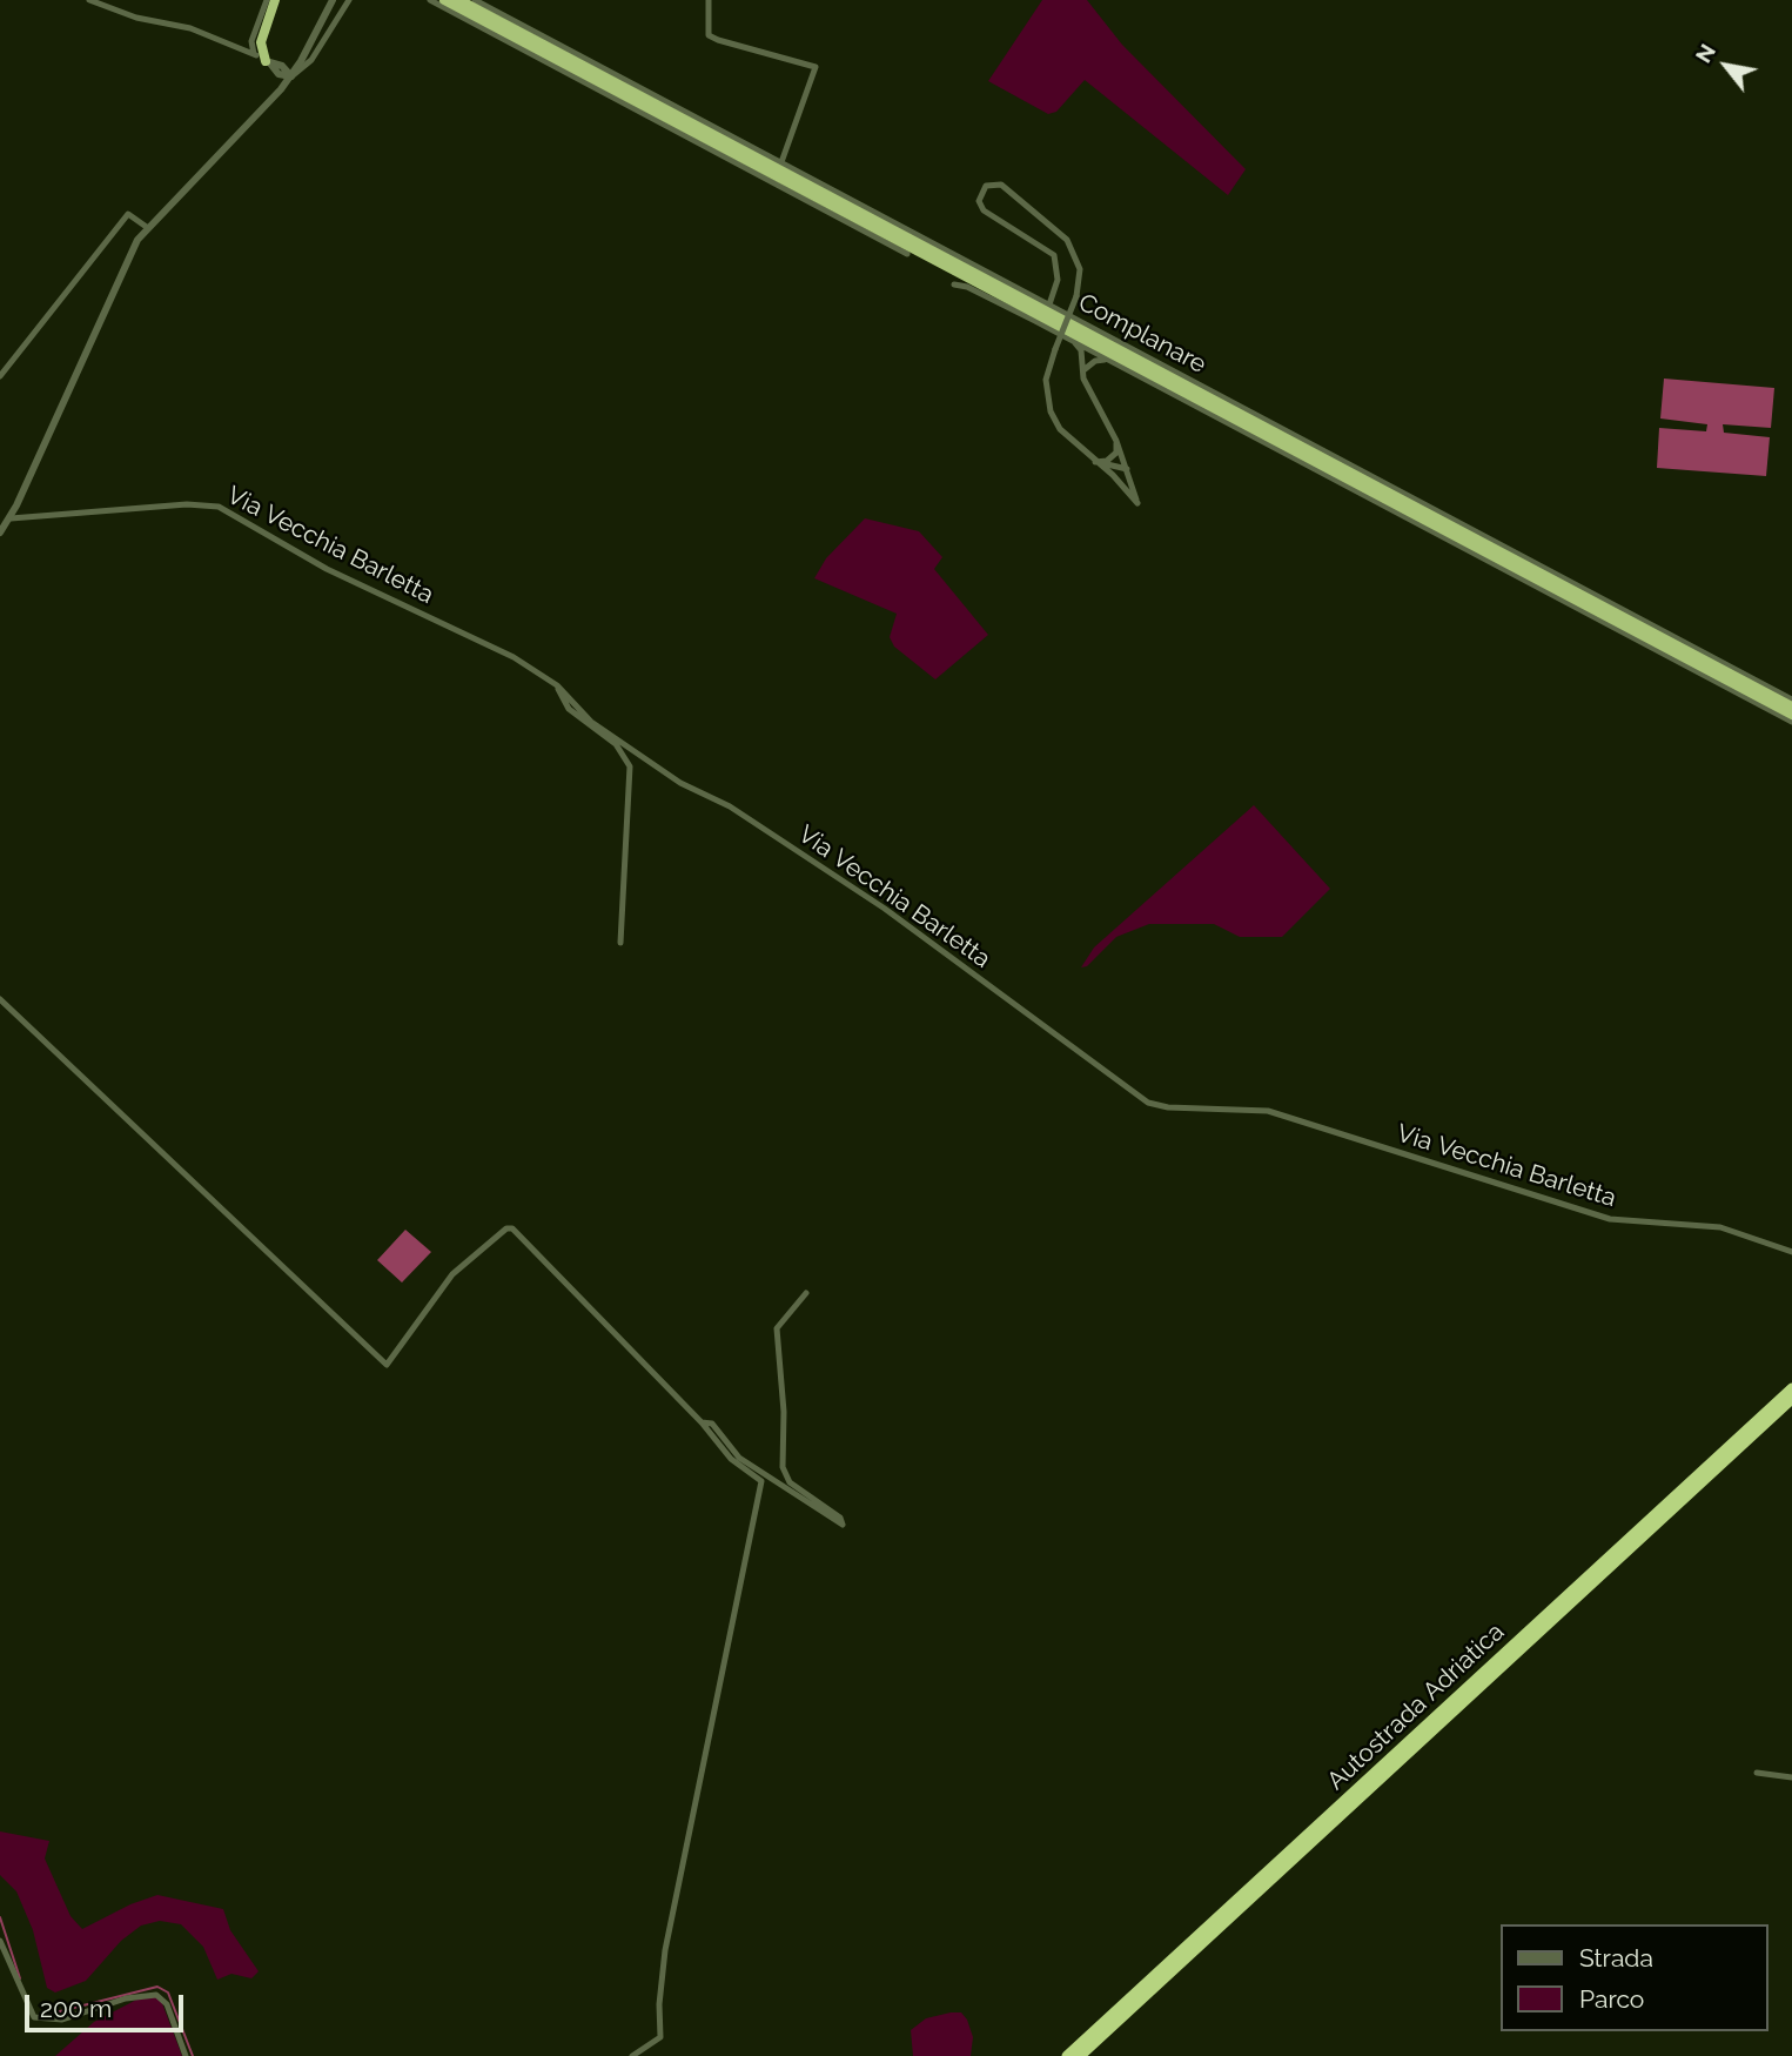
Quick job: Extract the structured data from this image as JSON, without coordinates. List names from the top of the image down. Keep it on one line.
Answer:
{"streets":{"highway":["Autostrada Adriatica"],"street":["Complanare","Via Vecchia Barletta"]},"legend":["Strada","Parco"],"scale_bar":"200 m","north":"top left"}
